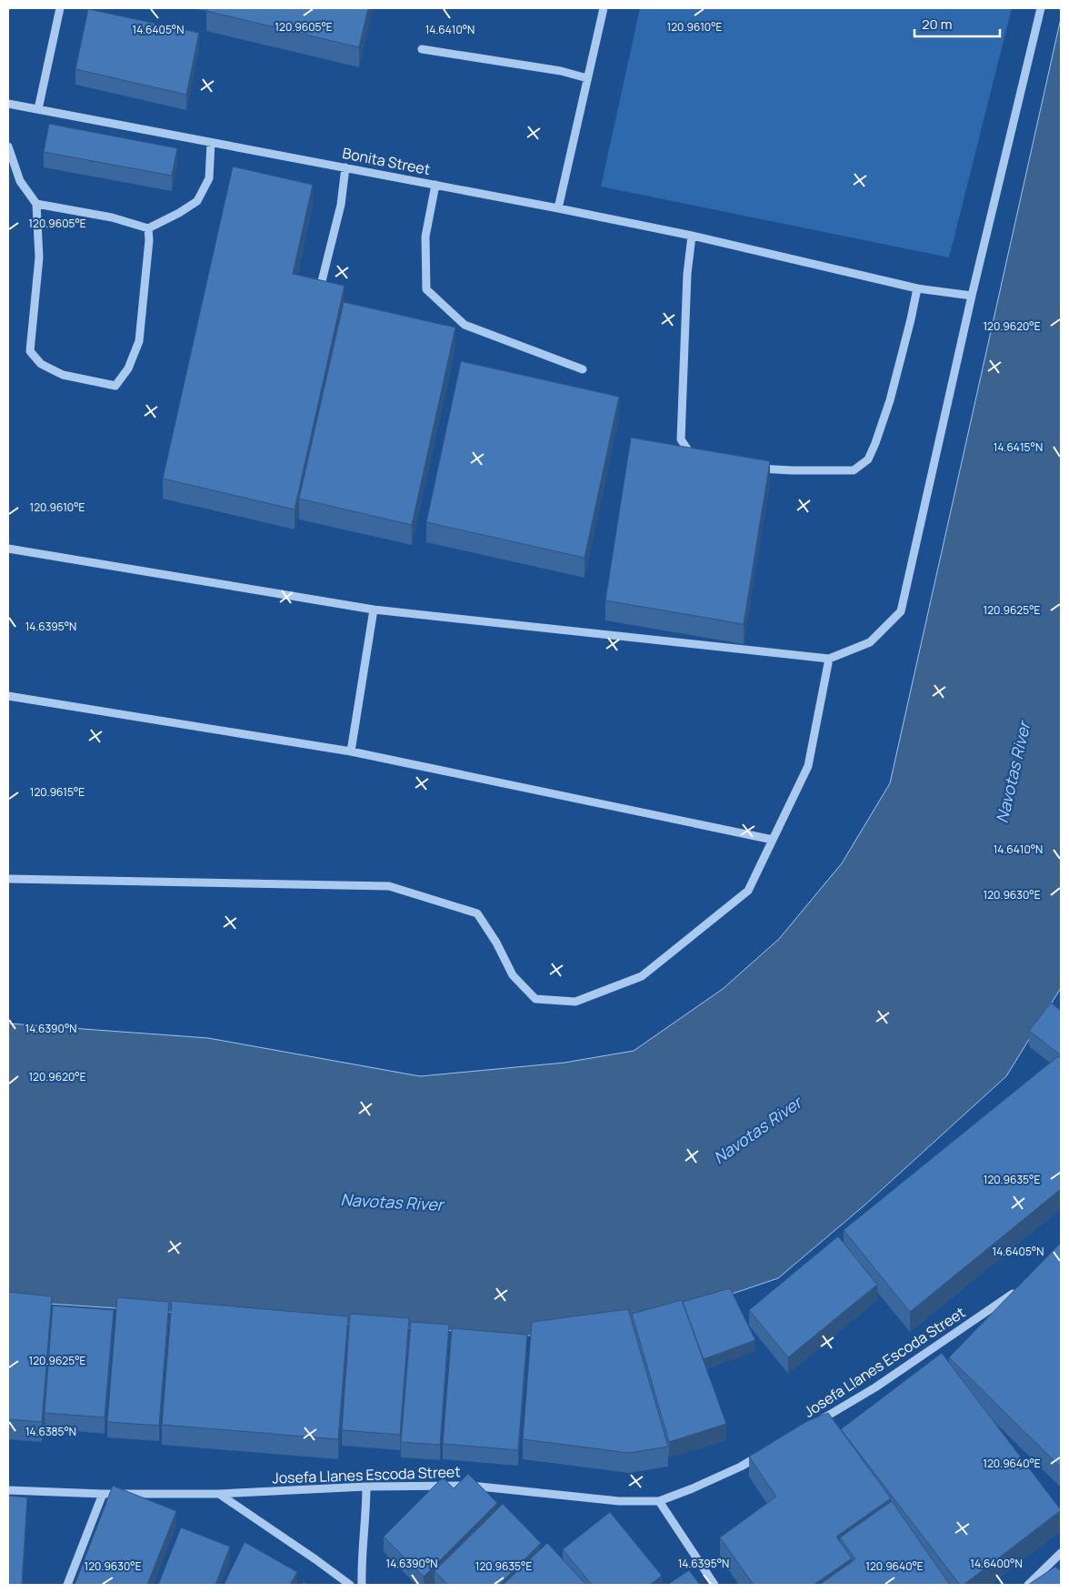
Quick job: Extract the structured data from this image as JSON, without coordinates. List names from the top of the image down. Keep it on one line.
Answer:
{"streets":{"street":["Bonita Street","Josefa Llanes Escoda Street"]},"water":["Navotas River"],"scale_bar":"20 m","coordinates":["120.9605°E","120.9610°E","14.6405°N","14.6410°N","120.9620°E","14.6415°N","120.9625°E","14.6395°N","120.9615°E","120.9630°E","14.6390°N","120.9635°E","14.6385°N","120.9640°E","14.6400°N"]}
